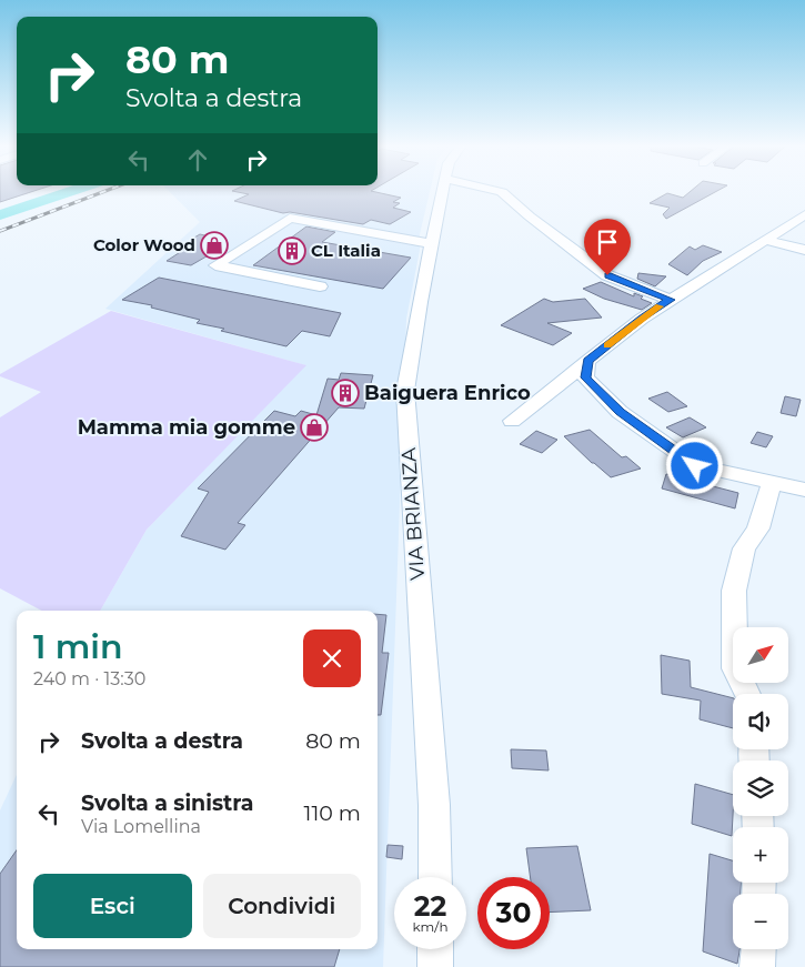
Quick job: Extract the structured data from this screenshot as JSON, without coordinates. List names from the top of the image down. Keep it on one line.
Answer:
{"streets":{"street":["VIA BRIANZA"]},"places":{"shop":["Color Wood","Mamma mia gomme"],"building":["CL Italia","Baiguera Enrico"]},"north":"top right","page":{"turn":["80 m","Svolta a destra"],"heading":["1 min","240 m · 13:30"],"map_buttons":["+","−"],"list":[{"name":"Svolta a destra","value":"80 m"},{"name":"Svolta a sinistra","note":"Via Lomellina","value":"110 m"}],"buttons":["Esci","Condividi"],"speed":"22 km/h","limit":"30"}}
